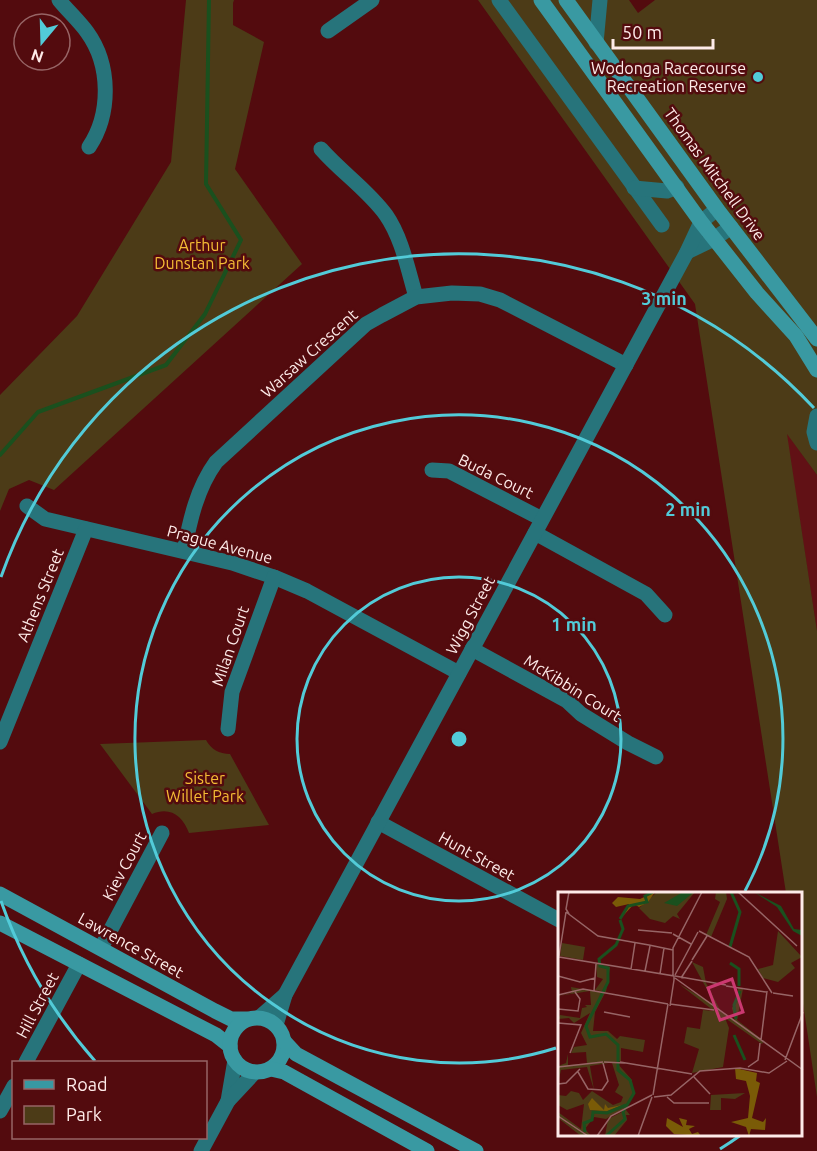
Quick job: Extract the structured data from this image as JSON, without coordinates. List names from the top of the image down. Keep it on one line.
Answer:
{"streets":{"street":["Thomas Mitchell Drive","Warsaw Crescent","Buda Court","Prague Avenue","Athens Street","Wigg Street","Milan Court","McKibbin Court","Hunt Street","Kiev Court","Lawrence Street","Hill Street"]},"crossings":[["Thomas Mitchell Drive","Wigg Street"],["Warsaw Crescent","Prague Avenue"],["Warsaw Crescent","Wigg Street"],["Buda Court","Wigg Street"],["Prague Avenue","Athens Street"],["Prague Avenue","Wigg Street"],["Prague Avenue","Milan Court"],["Wigg Street","McKibbin Court"],["Wigg Street","Hunt Street"],["Wigg Street","Lawrence Street"],["Kiev Court","Lawrence Street"]],"parks":["Arthur Dunstan Park","Sister Willet Park"],"places":["Wodonga Racecourse Recreation Reserve"],"legend":["Road","Park"],"scale_bar":"50 m","north":"bottom","rings":["3 min","2 min","1 min"]}
